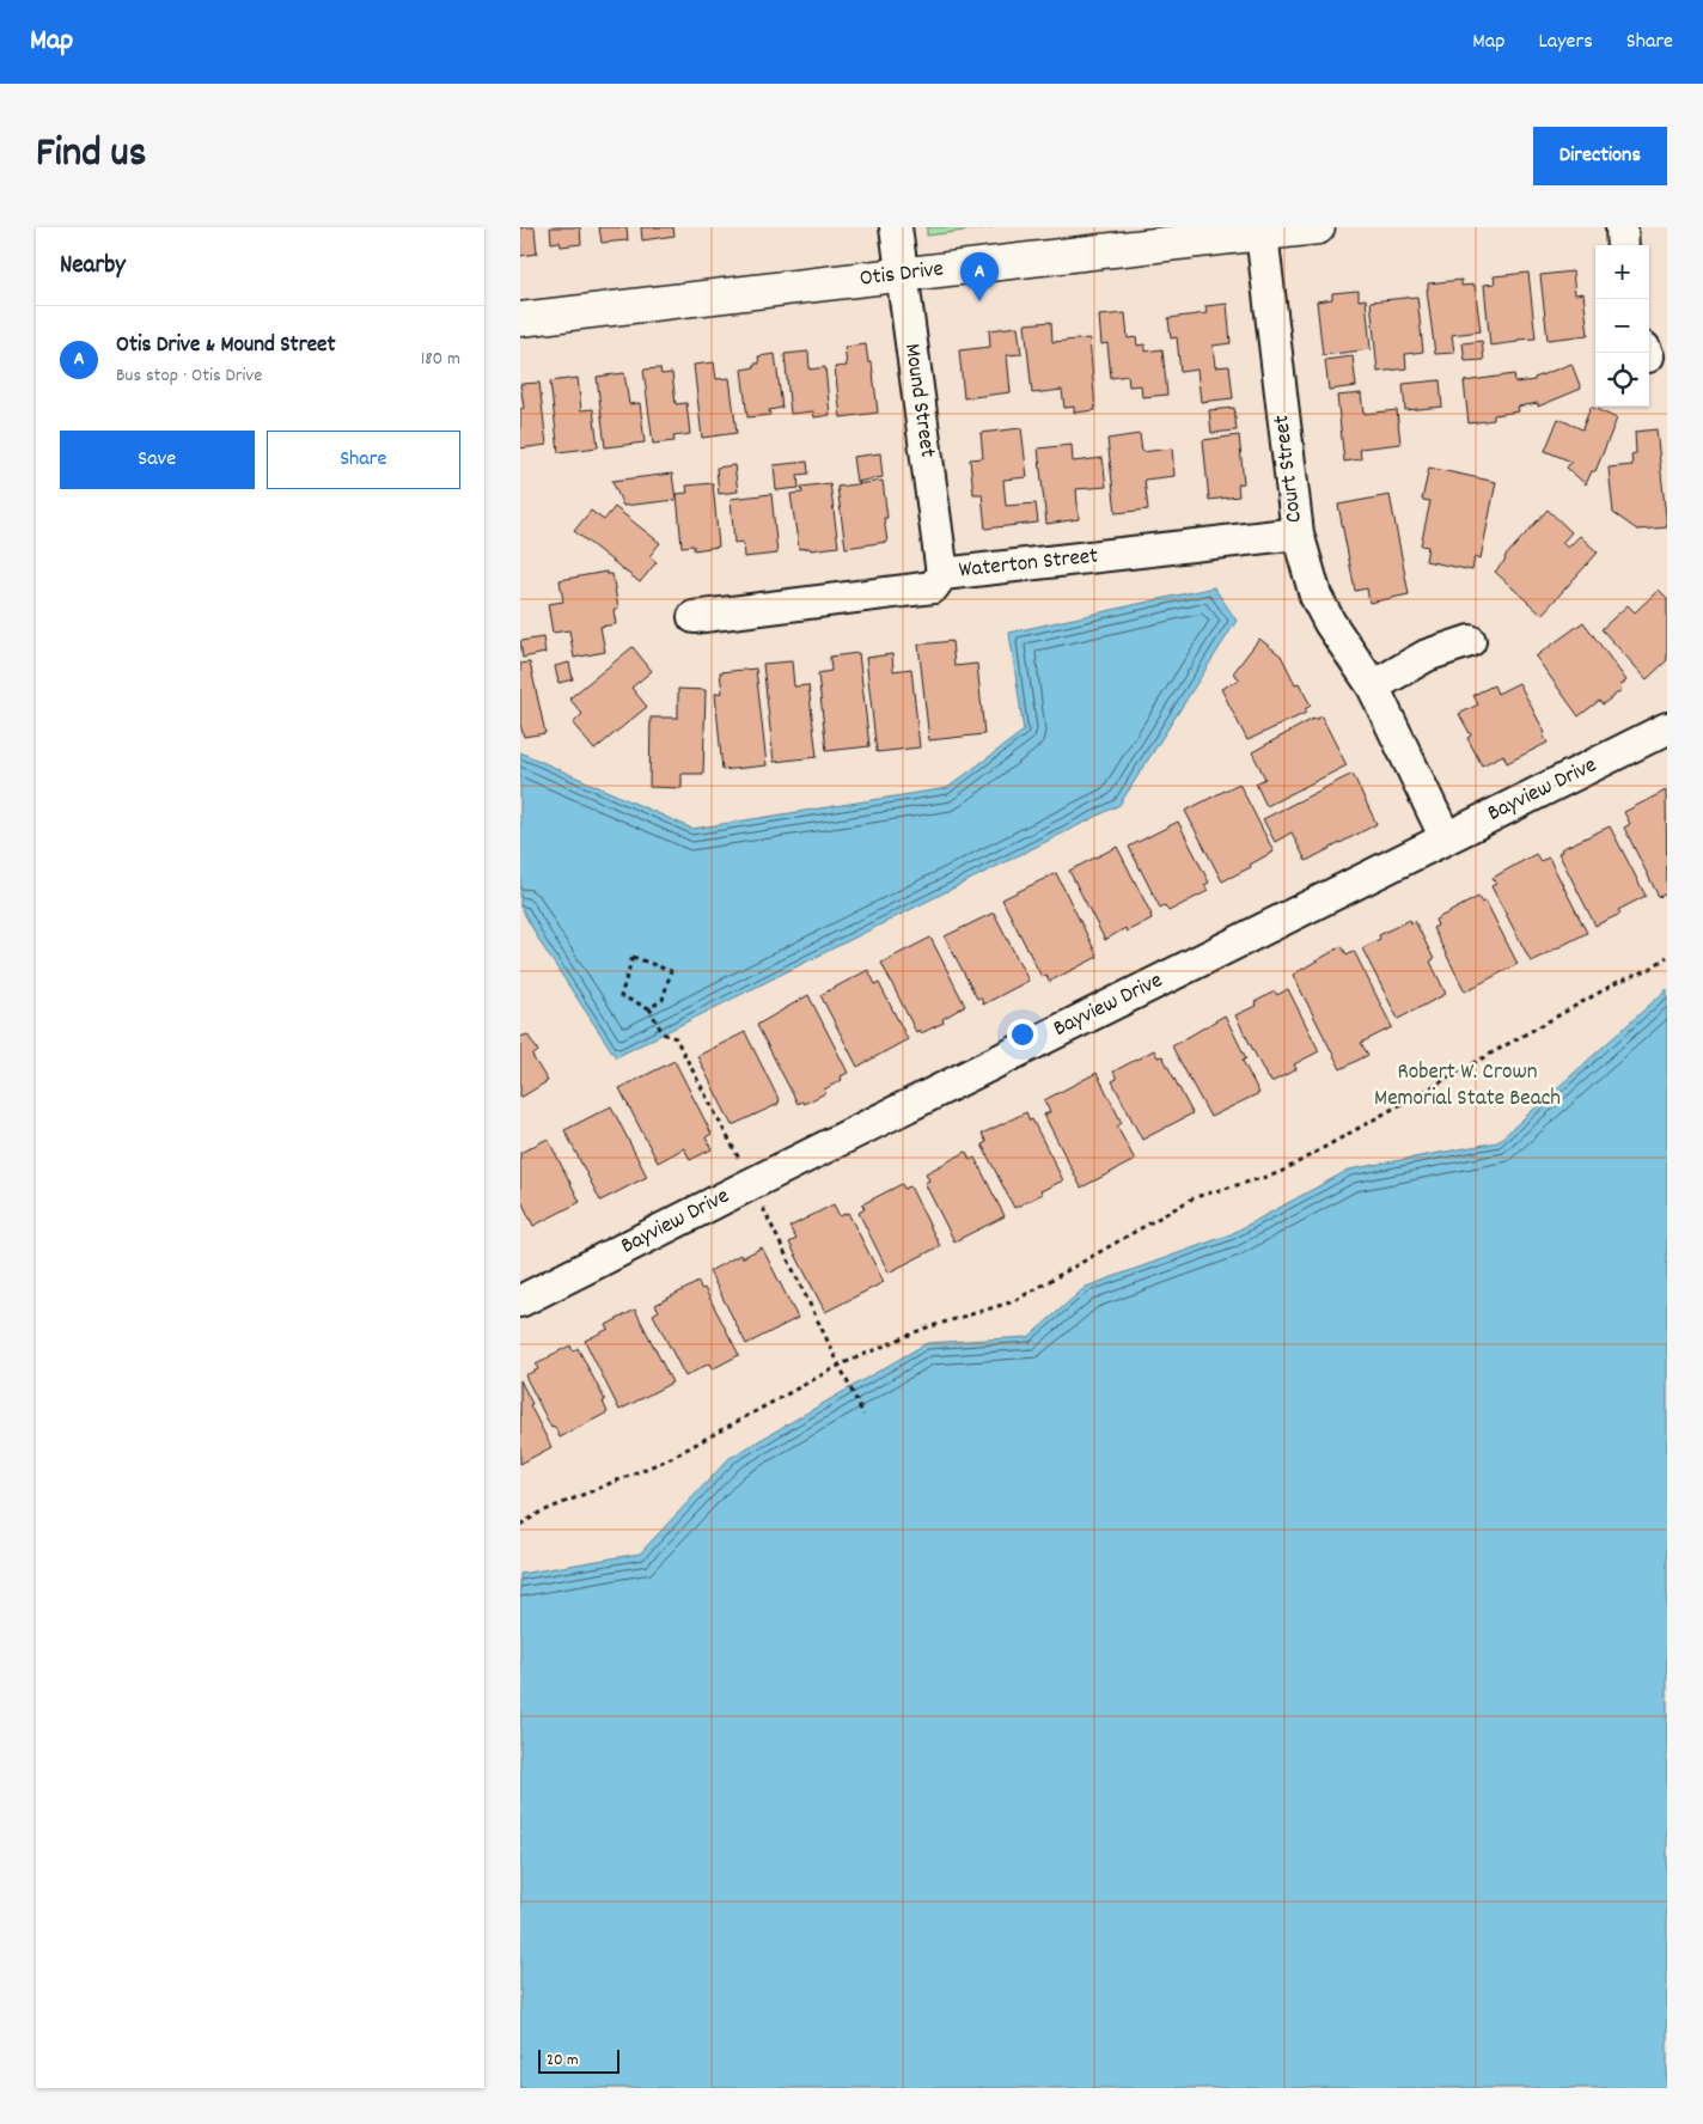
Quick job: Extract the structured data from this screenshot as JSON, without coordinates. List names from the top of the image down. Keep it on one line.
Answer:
{"streets":{"main road":["Otis Drive"],"street":["Mound Street","Court Street","Waterton Street","Bayview Drive"]},"crossings":[["Otis Drive","Mound Street"],["Otis Drive","Court Street"],["Mound Street","Waterton Street"],["Court Street","Waterton Street"],["Court Street","Bayview Drive"]],"parks":["Robert W. Crown Memorial State Beach"],"scale_bar":"20 m","page":{"header":"Map","nav":["Map","Layers","Share"],"title":"Find us","buttons":["Directions",["Save","Share"]],"heading":"Nearby","map_buttons":["+","−"],"pins":"A","list":[{"mark":"A","name":"Otis Drive & Mound Street","note":"Bus stop · Otis Drive","value":"180 m"}],"scale":"20 m"}}
